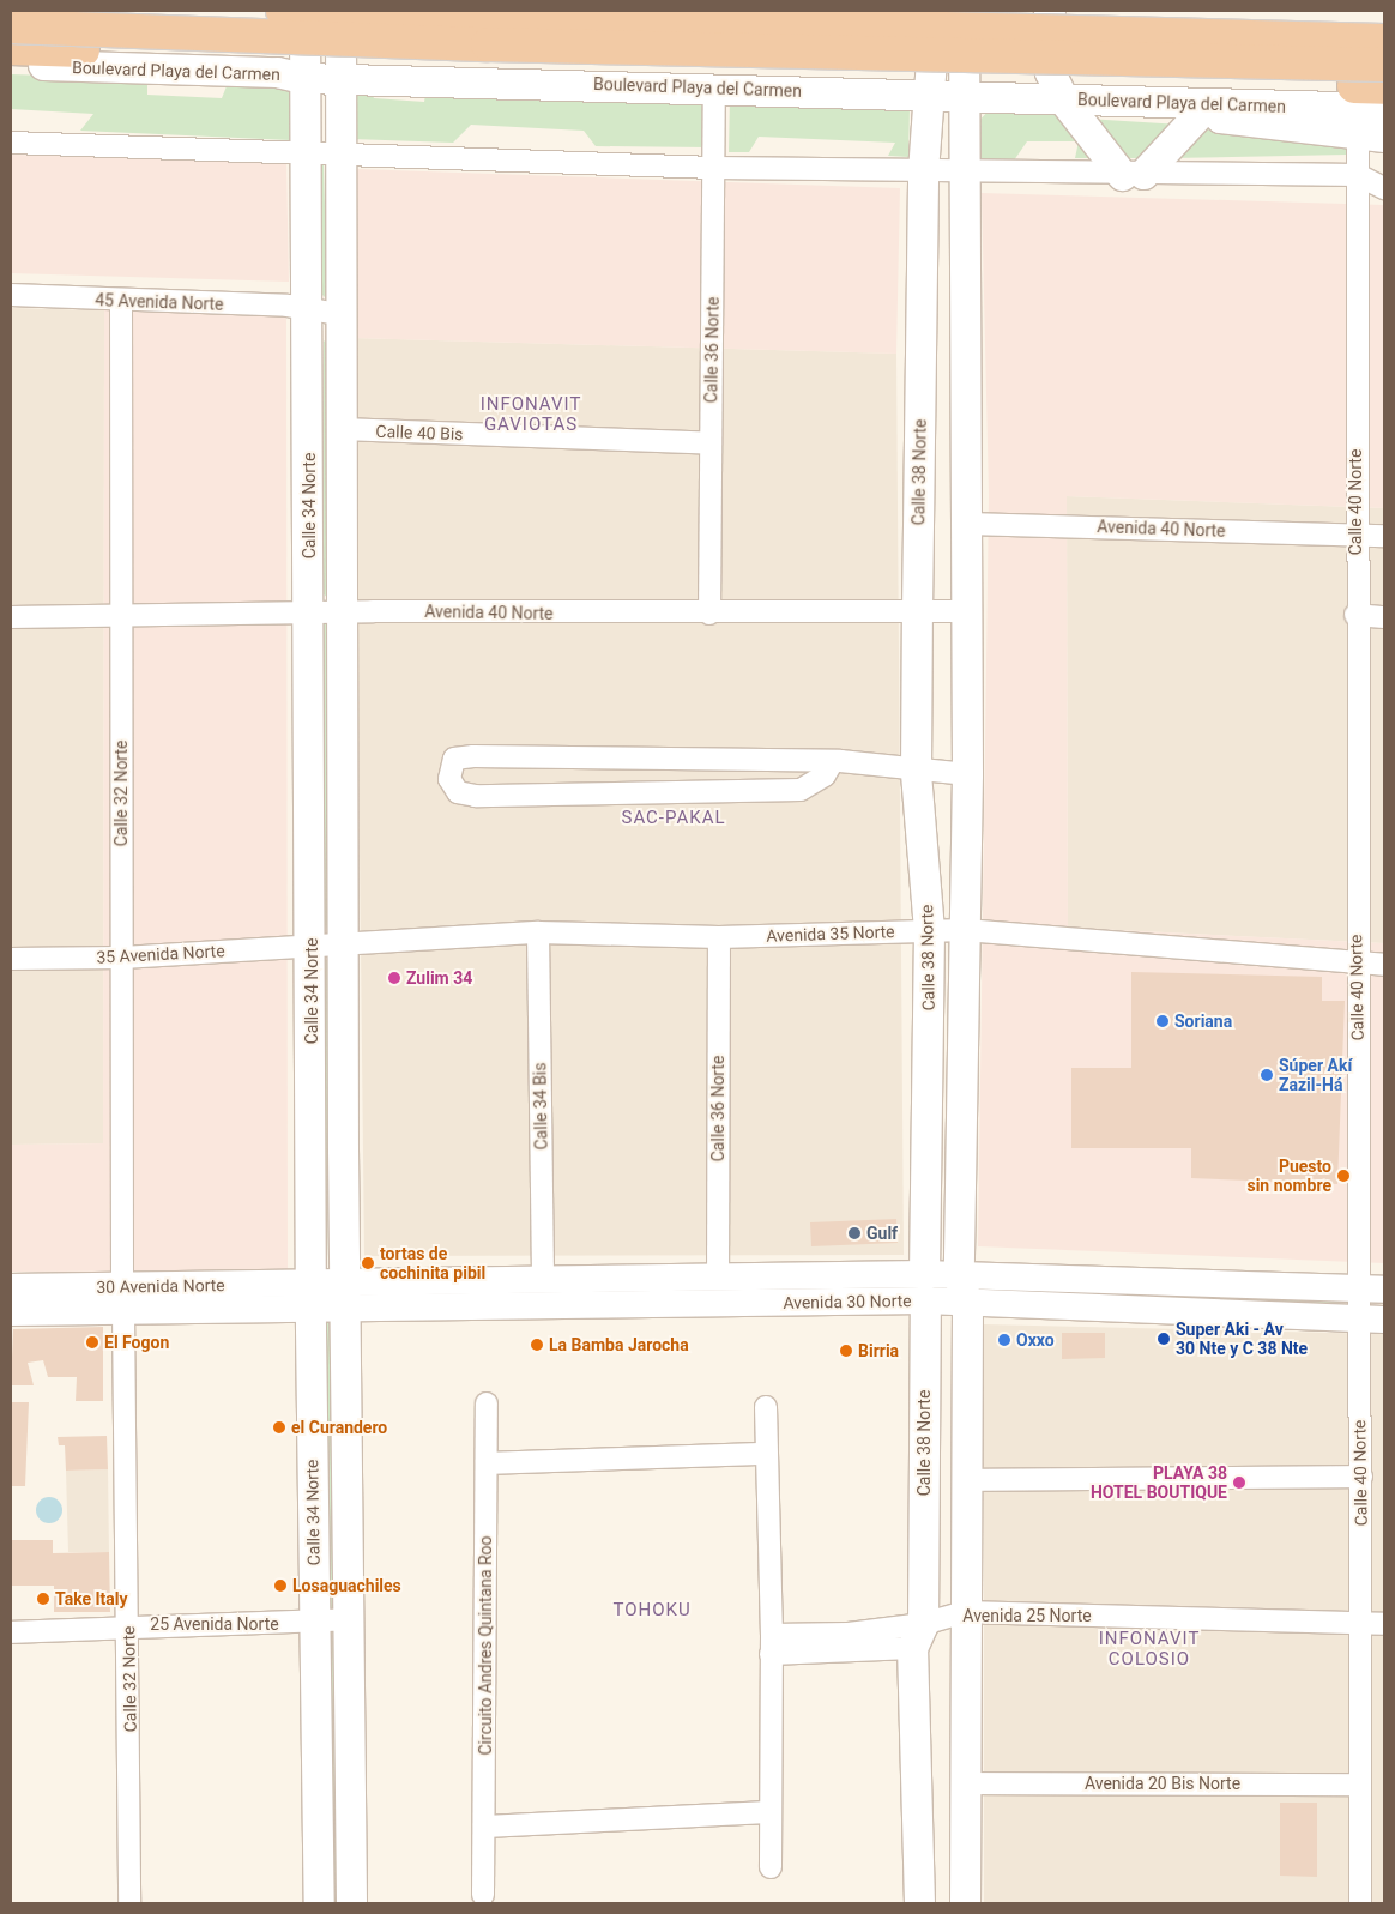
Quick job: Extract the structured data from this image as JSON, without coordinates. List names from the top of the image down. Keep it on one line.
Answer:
{"streets":{"main road":["Boulevard Playa del Carmen","Calle 38 Norte","Calle 34 Norte"],"street":["45 Avenida Norte","Calle 36 Norte","Calle 40 Bis","Calle 40 Norte","Avenida 40 Norte","Calle 32 Norte","Avenida 35 Norte","35 Avenida Norte","Calle 34 Bis","30 Avenida Norte","Avenida 30 Norte","Avenida 25 Norte","25 Avenida Norte","Circuito Andres Quintana Roo","Avenida 20 Bis Norte"]},"crossings":[["Boulevard Playa del Carmen","Calle 36 Norte"],["Boulevard Playa del Carmen","Calle 38 Norte"],["Boulevard Playa del Carmen","Calle 40 Norte"],["Boulevard Playa del Carmen","Calle 34 Norte"],["45 Avenida Norte","Calle 34 Norte"],["45 Avenida Norte","Calle 32 Norte"],["Calle 36 Norte","Calle 40 Bis"],["Calle 36 Norte","Avenida 40 Norte"],["Calle 36 Norte","Avenida 35 Norte"],["Calle 36 Norte","Avenida 30 Norte"],["Calle 40 Bis","Calle 34 Norte"],["Calle 38 Norte","Avenida 40 Norte"],["Calle 38 Norte","Avenida 35 Norte"],["Calle 38 Norte","Avenida 30 Norte"],["Calle 38 Norte","Avenida 25 Norte"],["Calle 40 Norte","Avenida 40 Norte"],["Calle 40 Norte","Avenida 35 Norte"],["Calle 40 Norte","Avenida 30 Norte"],["Calle 40 Norte","Avenida 25 Norte"],["Calle 40 Norte","Avenida 20 Bis Norte"],["Calle 34 Norte","Avenida 40 Norte"],["Calle 34 Norte","Avenida 35 Norte"],["Calle 34 Norte","35 Avenida Norte"],["Calle 34 Norte","30 Avenida Norte"],["Calle 34 Norte","Avenida 30 Norte"],["Calle 34 Norte","25 Avenida Norte"],["Avenida 40 Norte","Calle 32 Norte"],["Calle 32 Norte","35 Avenida Norte"],["Calle 32 Norte","30 Avenida Norte"],["Calle 32 Norte","25 Avenida Norte"],["Avenida 35 Norte","35 Avenida Norte"],["Avenida 35 Norte","Calle 34 Bis"],["Calle 34 Bis","Avenida 30 Norte"],["30 Avenida Norte","Avenida 30 Norte"]],"districts":["INFONAVIT GAVIOTAS","SAC-PAKAL","TOHOKU","INFONAVIT COLOSIO"],"places":["Zulim 34","Soriana","Súper Akí Zazil-Há","Puesto sin nombre","Gulf","tortas de cochinita pibil","Super Aki - Av 30 Nte y C 38 Nte","Oxxo","El Fogon","La Bamba Jarocha","Birria","el Curandero","PLAYA 38 HOTEL BOUTIQUE","Losaguachiles","Take Italy"]}
